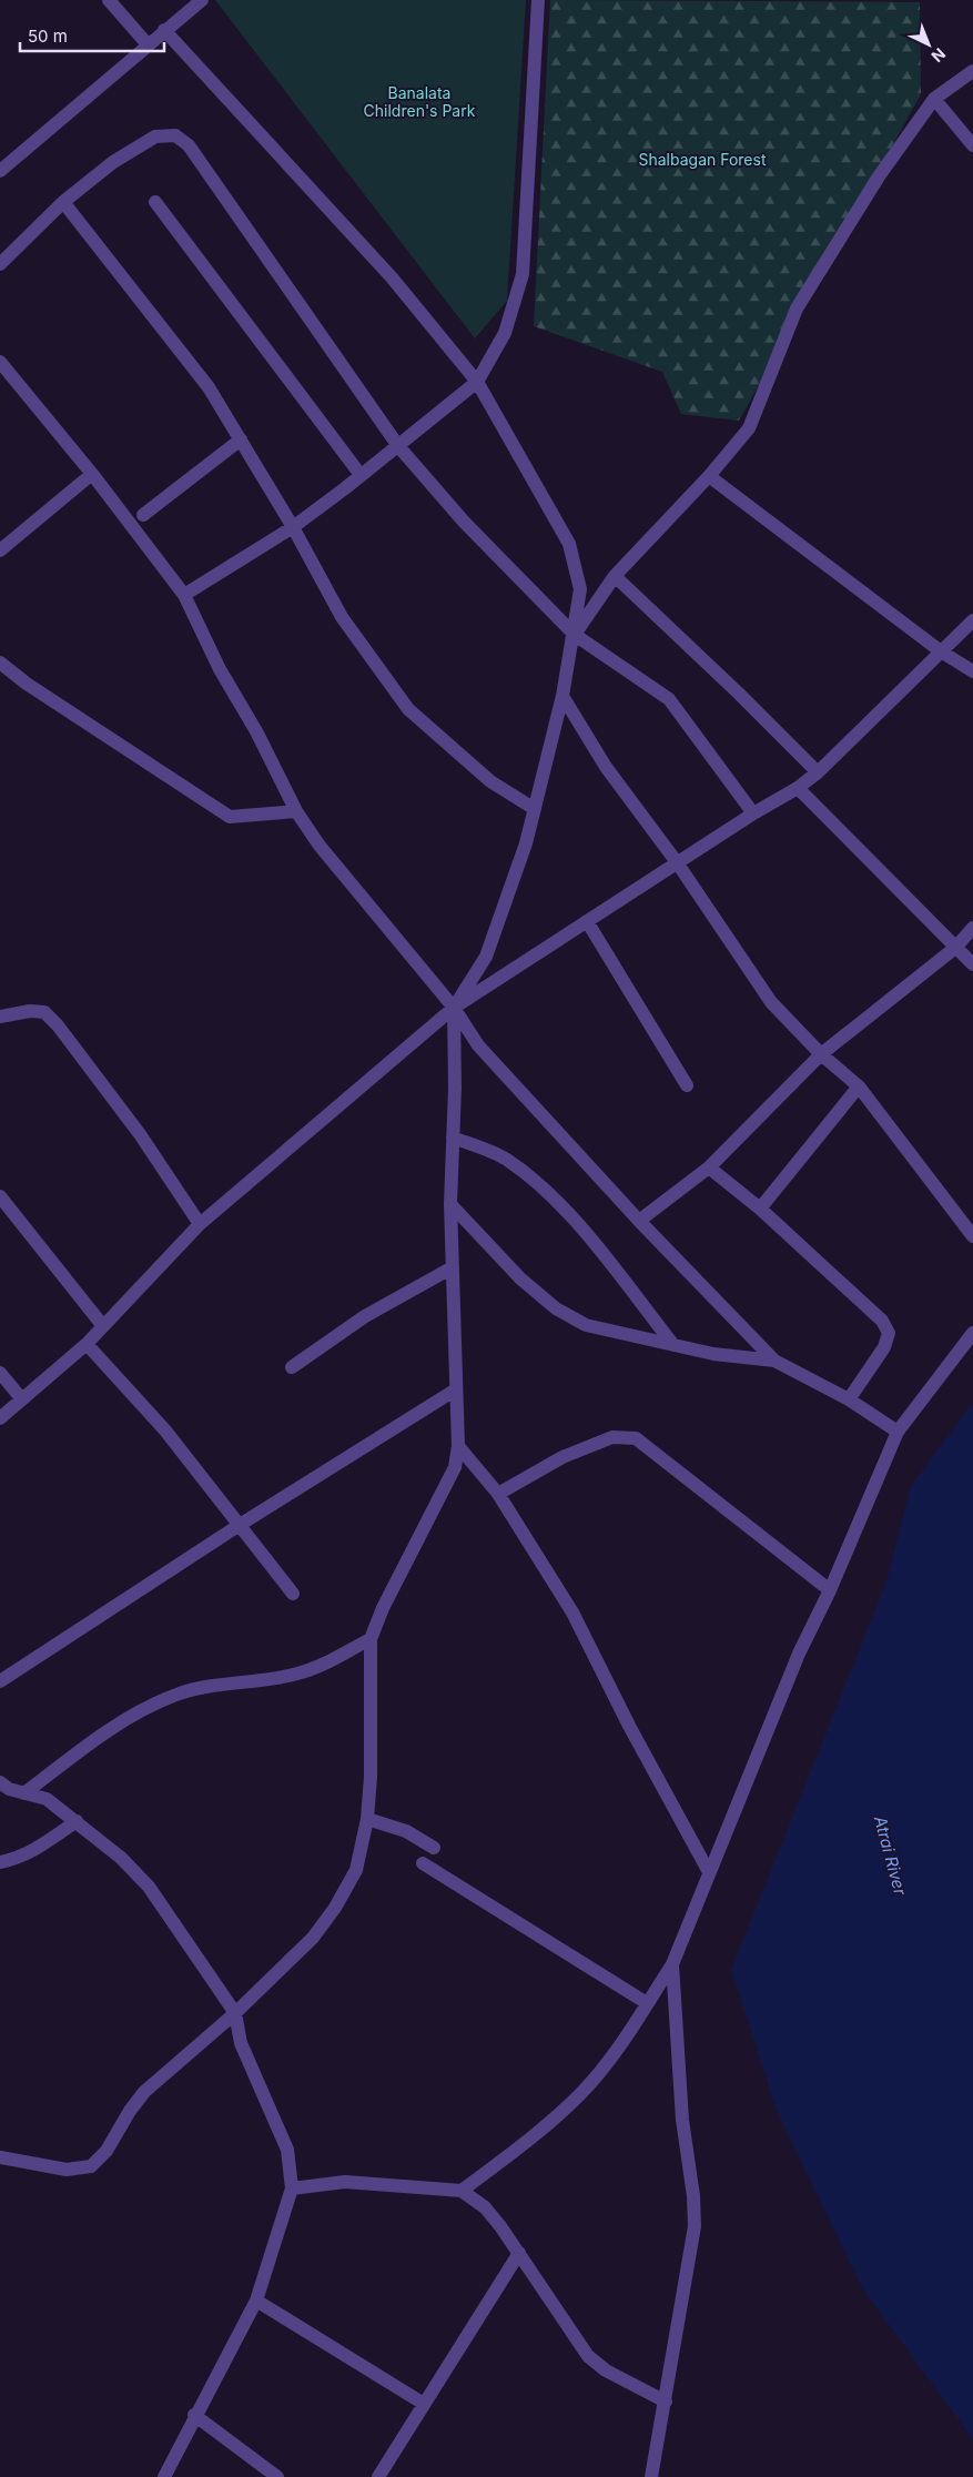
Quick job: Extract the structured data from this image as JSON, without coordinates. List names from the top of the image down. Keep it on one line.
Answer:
{"water":["Atrai River"],"parks":["Banalata Children's Park","Shalbagan Forest"],"scale_bar":"50 m","north":"bottom right"}
